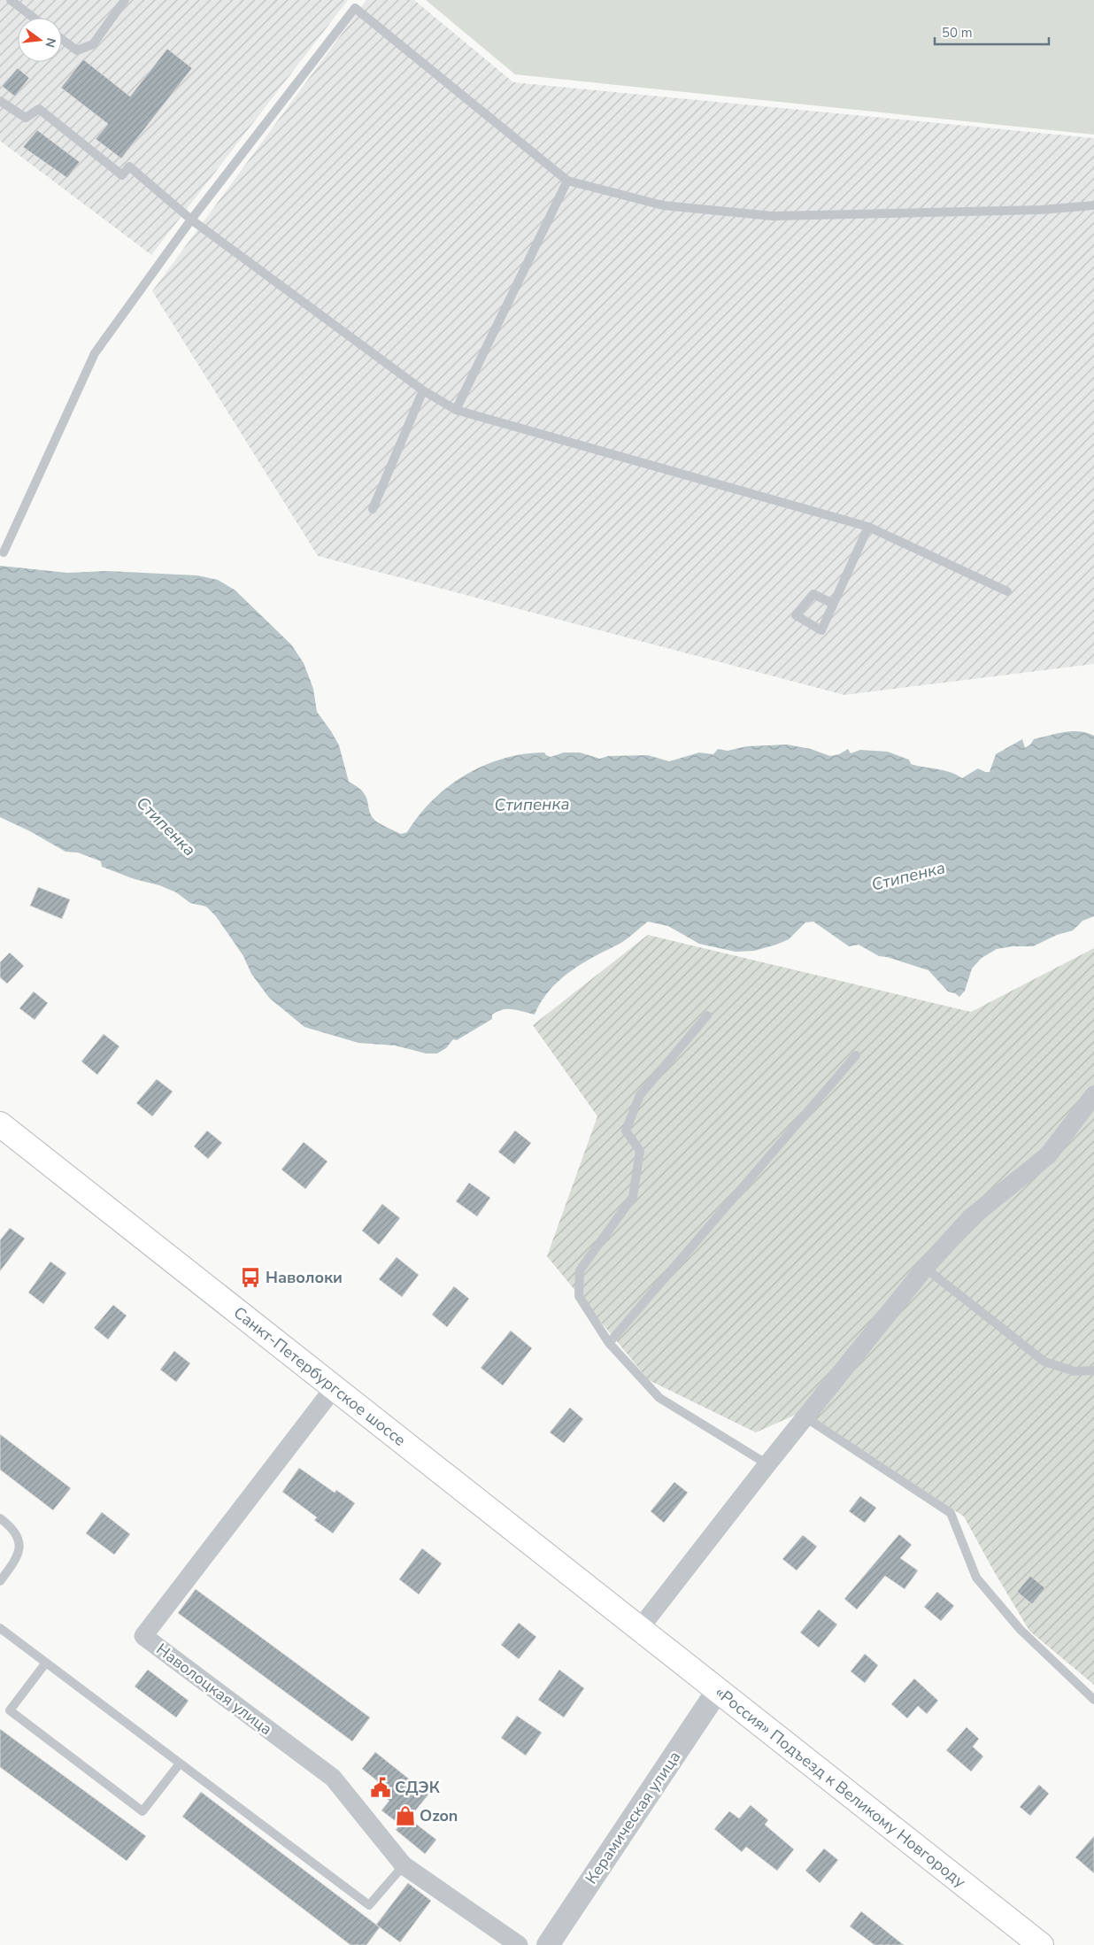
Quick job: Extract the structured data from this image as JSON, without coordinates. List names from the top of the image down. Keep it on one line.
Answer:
{"streets":{"main road":["Санкт-Петербургское шоссе","«Россия» Подъезд к Великому Новгороду"],"street":["Наволоцкая улица","Керамическая улица"]},"crossings":[["Санкт-Петербургское шоссе","Наволоцкая улица"],["Санкт-Петербургское шоссе","«Россия» Подъезд к Великому Новгороду"],["«Россия» Подъезд к Великому Новгороду","Керамическая улица"]],"water":["Стипенка"],"places":{"bus stop":["Наволоки"],"public building":["СДЭК"],"shop":["Ozon"]},"scale_bar":"50 m","north":"right"}
